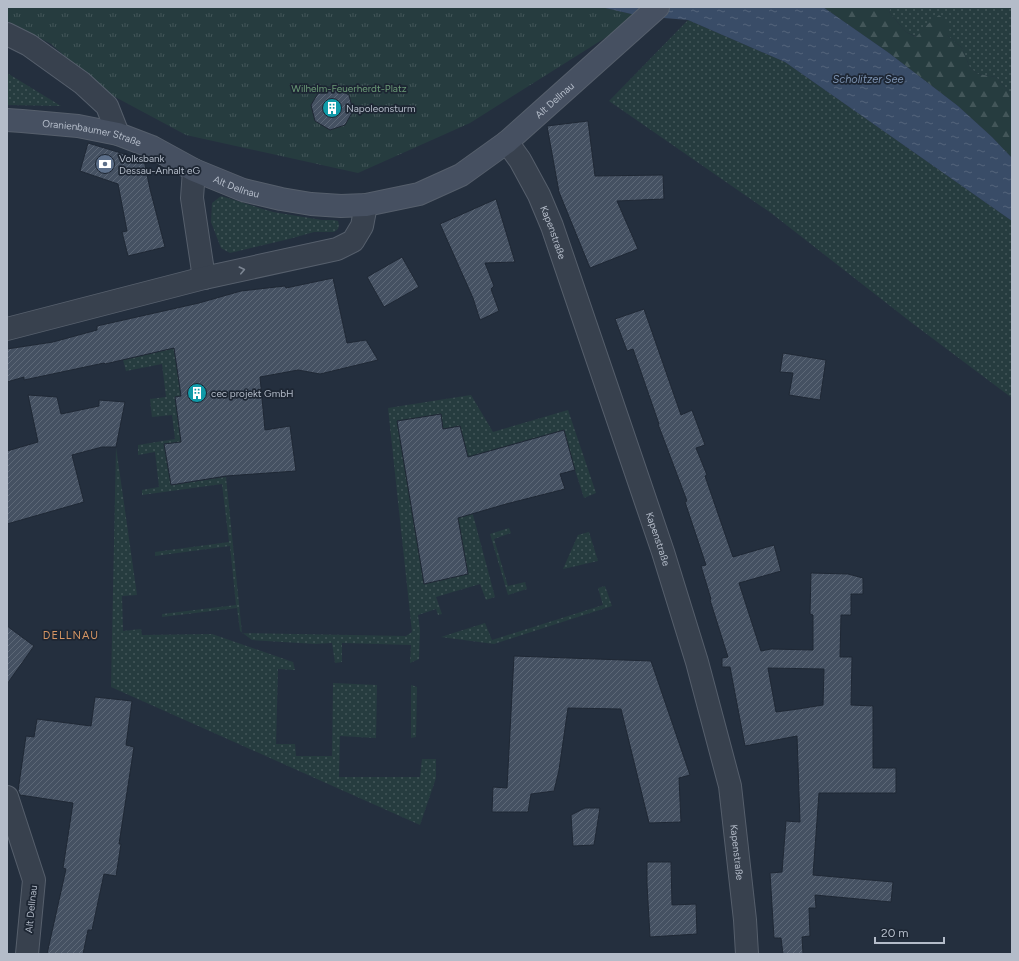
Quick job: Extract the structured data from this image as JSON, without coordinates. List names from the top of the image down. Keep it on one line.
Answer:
{"streets":{"street":["Alt Dellnau","Oranienbaumer Straße","Kapenstraße"]},"crossings":[["Alt Dellnau","Oranienbaumer Straße"],["Alt Dellnau","Kapenstraße"]],"districts":["DELLNAU"],"water":["Scholitzer See"],"parks":["Wilhelm-Feuerherdt-Platz"],"places":{"building":["Napoleonsturm","cec projekt GmbH"],"bank":["Volksbank Dessau-Anhalt eG"]},"scale_bar":"20 m"}
